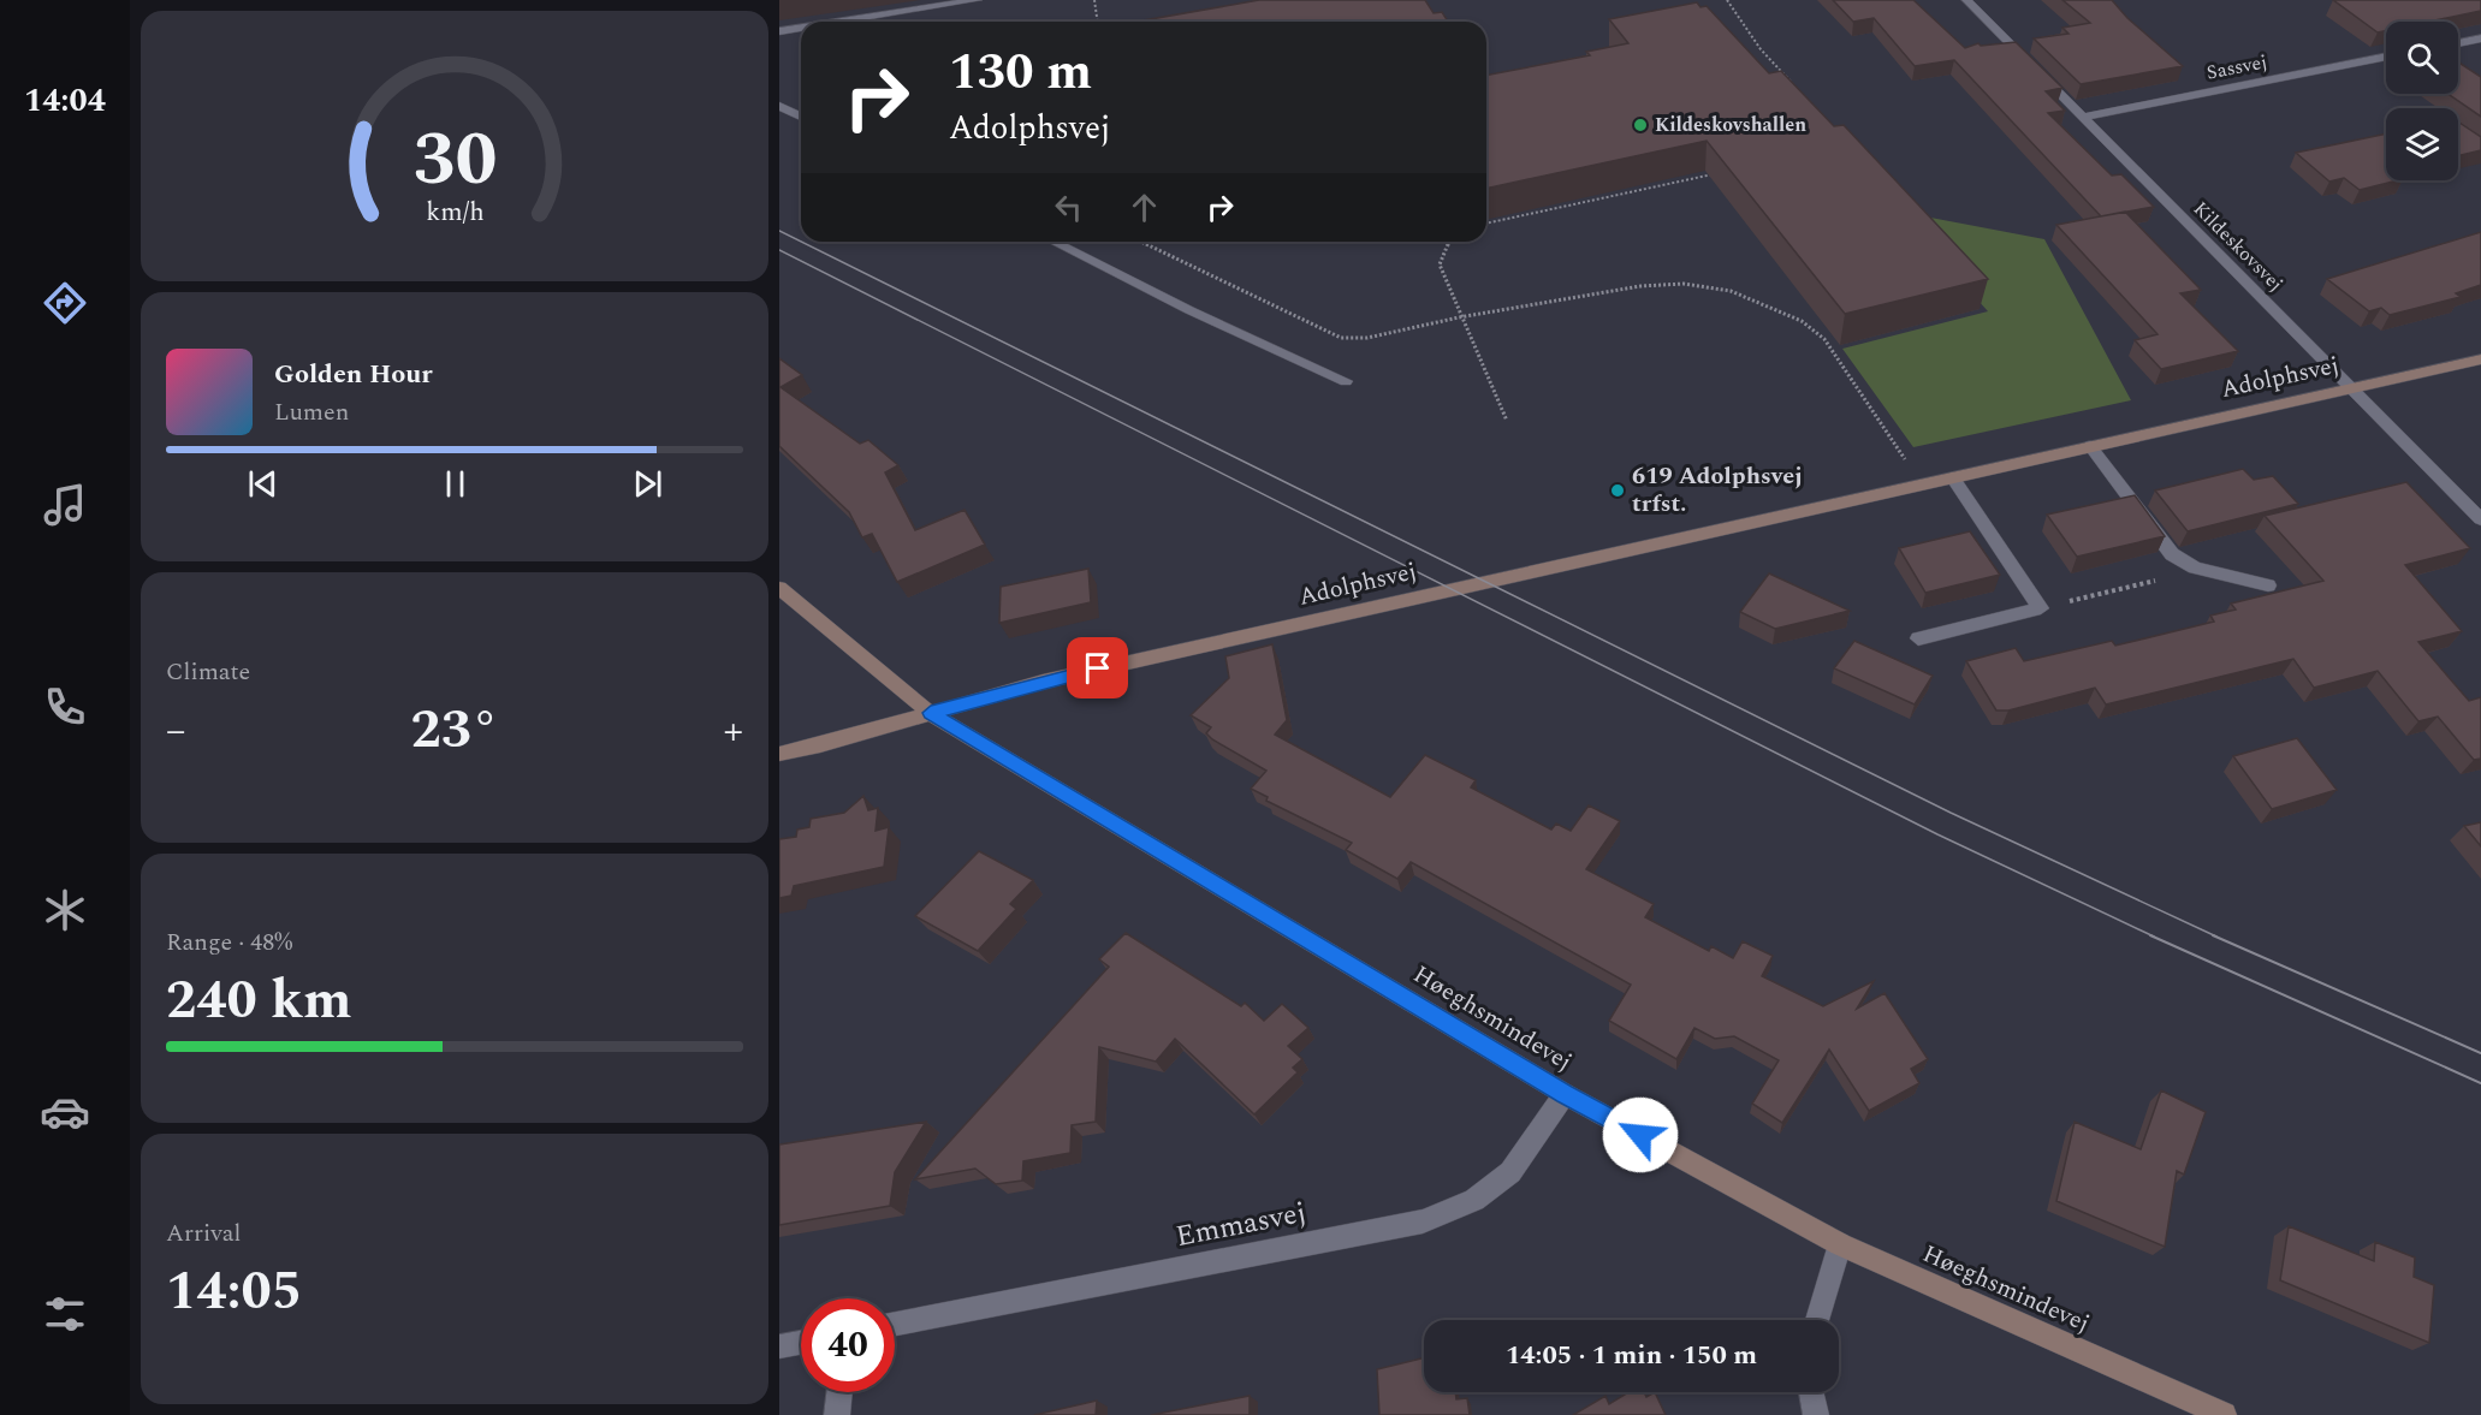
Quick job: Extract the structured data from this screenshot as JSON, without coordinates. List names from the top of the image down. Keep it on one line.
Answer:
{"streets":{"street":["Sassvej","Kildeskovsvej","Adolphsvej","Høeghsmindevej","Emmasvej"]},"crossings":[["Sassvej","Kildeskovsvej"],["Kildeskovsvej","Adolphsvej"],["Adolphsvej","Høeghsmindevej"],["Høeghsmindevej","Emmasvej"]],"places":["Kildeskovshallen","619 Adolphsvej trfst."],"page":{"tabs":"14:04","turn":["130 m","Adolphsvej"],"song":["Golden Hour","Lumen"],"tile":["Climate",["Range · 48%","240 km"],["Arrival","14:05"]],"heat":["−","23°","+"],"limit":"40","trip":"14:05 · 1 min · 150 m","gauge":["30","km/h"]}}
